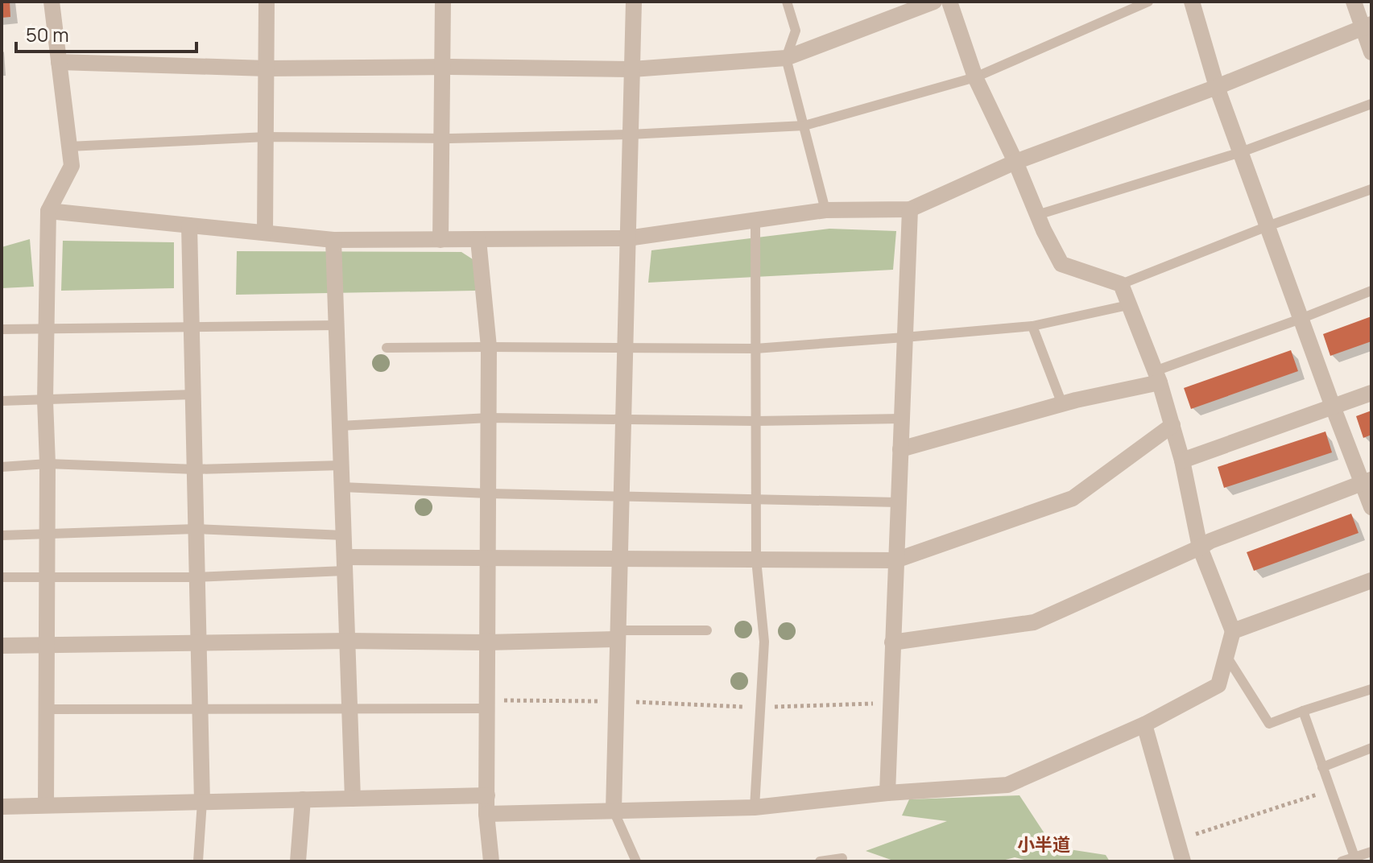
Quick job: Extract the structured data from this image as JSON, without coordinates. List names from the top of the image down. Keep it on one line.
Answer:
{"districts":["小半道"],"scale_bar":"50 m"}
